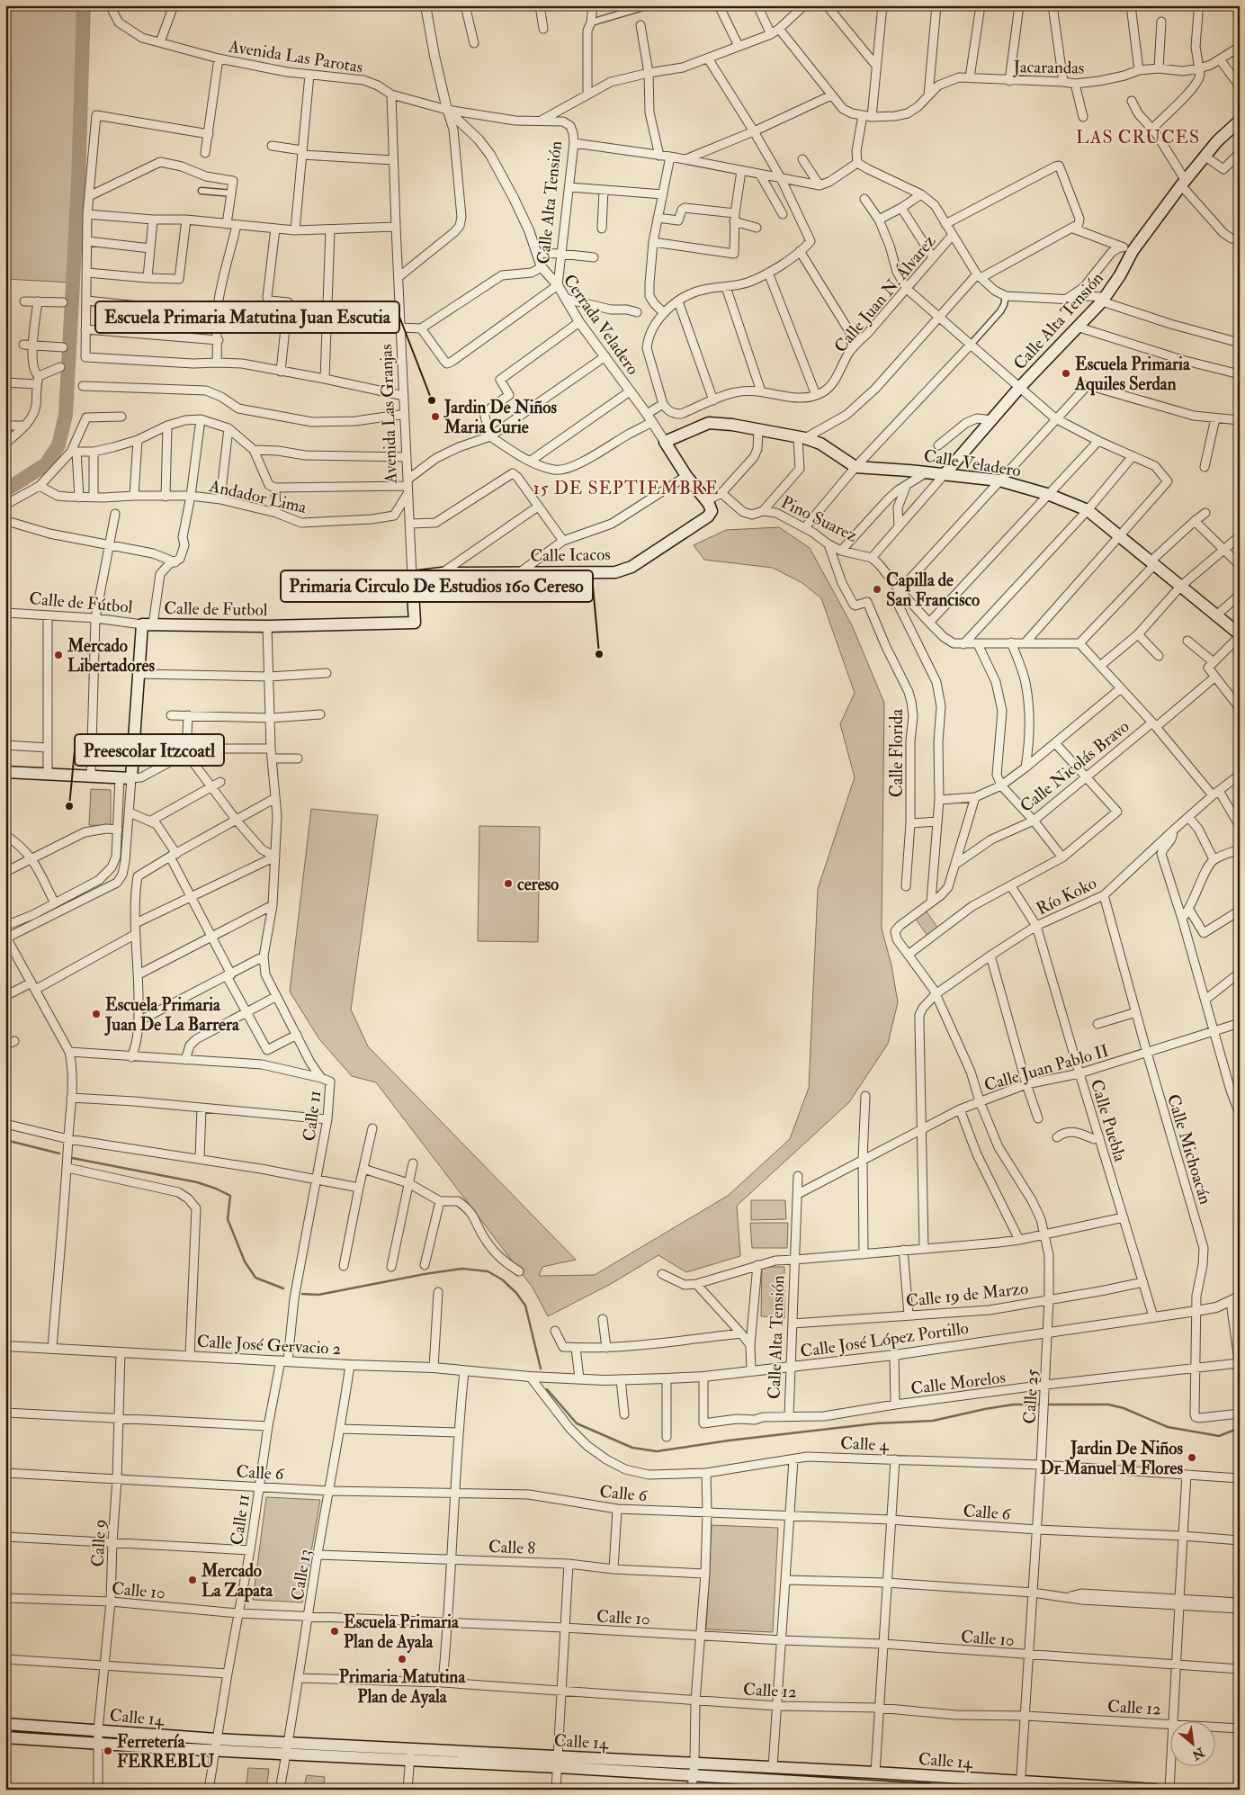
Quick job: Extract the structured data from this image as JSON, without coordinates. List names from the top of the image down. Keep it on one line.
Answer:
{"streets":{"main road":["Calle Alta Tensión","Avenida Las Granjas","Calle Veladero","Calle Icacos","Calle de Futbol","Calle 14"],"street":["Avenida Las Parotas","Jacarandas","Calle Juan N. Álvarez","Cerrada Veladero","Andador Lima","Pino Suarez","Calle de Fútbol","Calle Florida","Calle Nicolás Bravo","Río Koko","Calle Juan Pablo II","Calle 11","Calle Puebla","Calle Michoacán","Calle 19 de Marzo","Calle José López Portillo","Calle José Gervacio 2","Calle Morelos","Calle 25","Calle 4","Calle 6","Calle 9","Calle 8","Calle 13","Calle 10","Calle 12"]},"crossings":[["Avenida Las Parotas","Calle Alta Tensión"],["Avenida Las Parotas","Cerrada Veladero"],["Avenida Las Parotas","Avenida Las Granjas"],["Calle Alta Tensión","Cerrada Veladero"],["Calle Alta Tensión","Calle Veladero"],["Calle Alta Tensión","Calle Juan Pablo II"],["Calle Alta Tensión","Calle 19 de Marzo"],["Calle Alta Tensión","Calle José López Portillo"],["Calle Alta Tensión","Calle Morelos"],["Cerrada Veladero","Calle Veladero"],["Avenida Las Granjas","Andador Lima"],["Avenida Las Granjas","Calle Icacos"],["Avenida Las Granjas","Calle de Futbol"],["Pino Suarez","Calle Florida"],["Calle de Fútbol","Calle de Futbol"],["Río Koko","Calle Juan Pablo II"],["Río Koko","Calle Puebla"],["Río Koko","Calle Michoacán"],["Río Koko","Calle 25"],["Calle Juan Pablo II","Calle Puebla"],["Calle Juan Pablo II","Calle Michoacán"],["Calle Juan Pablo II","Calle 25"],["Calle 11","Calle José Gervacio 2"],["Calle 11","Calle 6"],["Calle 11","Calle 10"],["Calle 11","Calle 14"],["Calle Puebla","Calle 19 de Marzo"],["Calle Puebla","Calle José López Portillo"],["Calle Michoacán","Calle José López Portillo"],["Calle Michoacán","Calle Morelos"],["Calle 19 de Marzo","Calle 25"],["Calle José López Portillo","Calle José Gervacio 2"],["Calle José López Portillo","Calle Morelos"],["Calle José López Portillo","Calle 25"],["Calle José López Portillo","Calle 4"],["Calle José Gervacio 2","Calle 4"],["Calle José Gervacio 2","Calle 9"],["Calle José Gervacio 2","Calle 13"],["Calle Morelos","Calle 25"],["Calle 25","Calle 4"],["Calle 25","Calle 6"],["Calle 25","Calle 10"],["Calle 25","Calle 12"],["Calle 25","Calle 14"],["Calle 6","Calle 9"],["Calle 6","Calle 13"],["Calle 9","Calle 10"],["Calle 9","Calle 14"],["Calle 8","Calle 13"],["Calle 13","Calle 10"],["Calle 13","Calle 12"],["Calle 13","Calle 14"]],"districts":["LAS CRUCES","15 DE SEPTIEMBRE"],"places":["Escuela Primaria Aquiles Serdan","Escuela Primaria Matutina Juan Escutia","Jardin De Niños Maria Curie","Capilla de San Francisco","Primaria Circulo De Estudios 160 Cereso","Mercado Libertadores","Preescolar Itzcoatl","cereso","Escuela Primaria Juan De La Barrera","Jardin De Niños Dr Manuel M Flores","Mercado La Zapata","Escuela Primaria Plan de Ayala","Primaria Matutina Plan de Ayala","Ferretería FERREBLU"],"north":"bottom right"}
